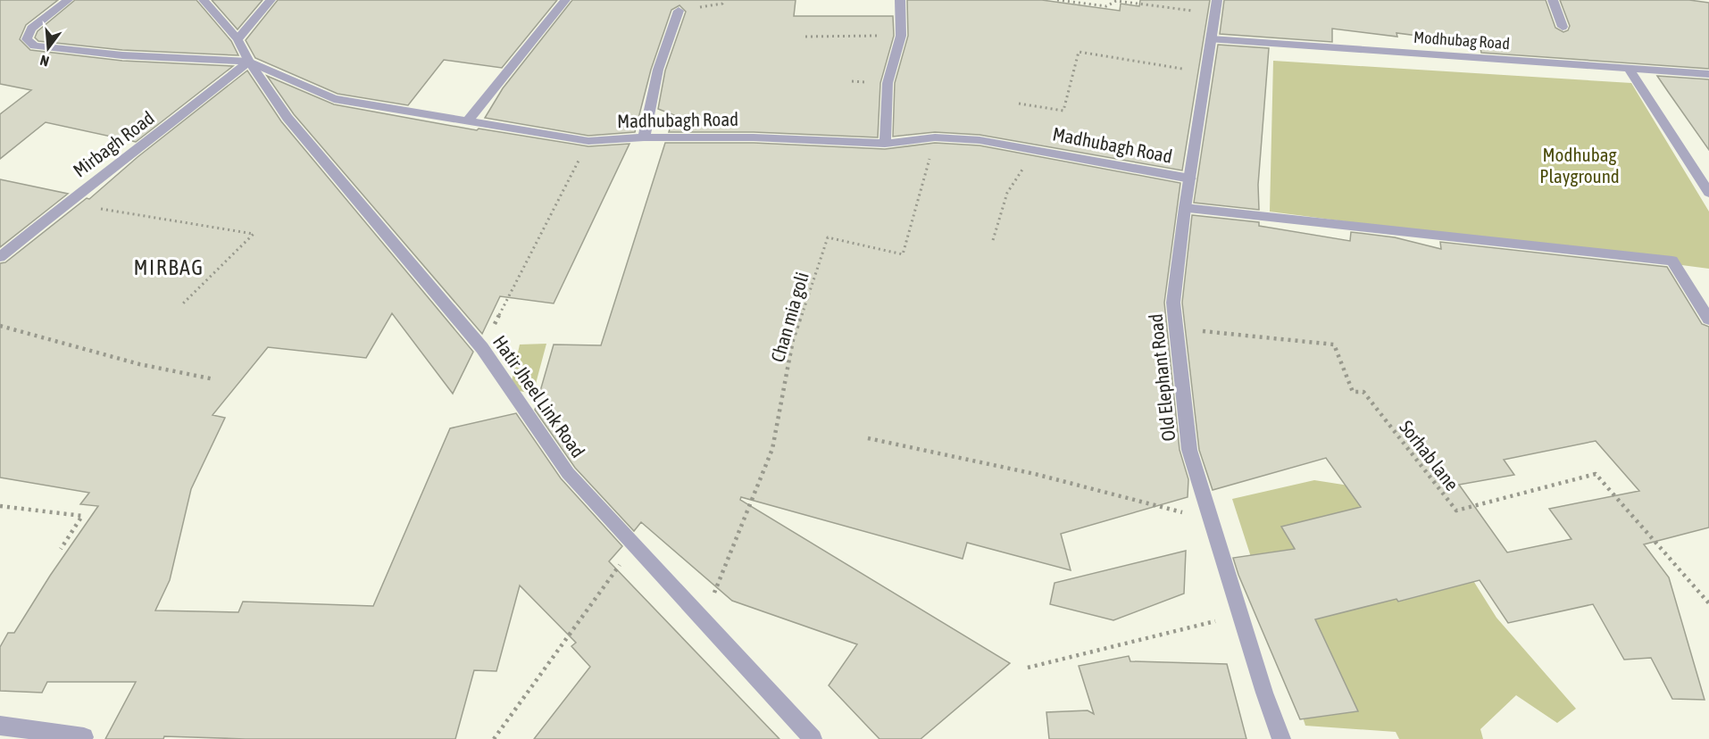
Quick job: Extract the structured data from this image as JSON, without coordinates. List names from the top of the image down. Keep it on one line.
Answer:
{"streets":{"street":["Modhubag Road","Madhubagh Road","Mirbagh Road","Old Elephant Road","Hatir Jheel Link Road"],"path":["Chan mia goli","Sorhab lane"]},"crossings":[["Modhubag Road","Old Elephant Road"],["Madhubagh Road","Mirbagh Road"],["Madhubagh Road","Chan mia goli"],["Madhubagh Road","Old Elephant Road"],["Madhubagh Road","Hatir Jheel Link Road"],["Mirbagh Road","Hatir Jheel Link Road"],["Chan mia goli","Hatir Jheel Link Road"],["Old Elephant Road","Sorhab lane"]],"districts":["MIRBAG"],"parks":["Modhubag Playground"],"north":"bottom"}
